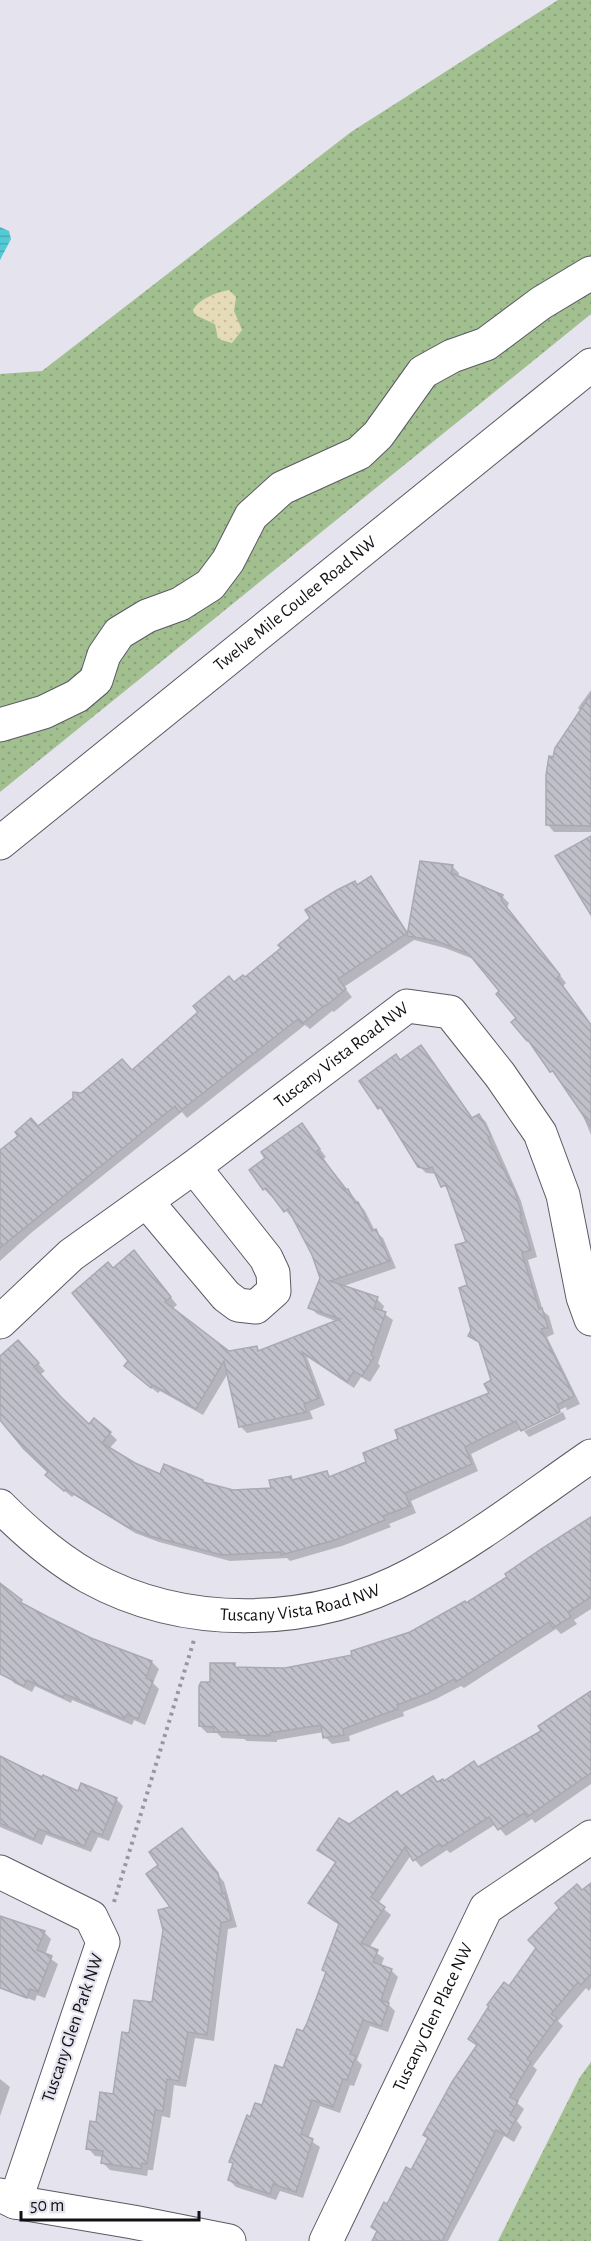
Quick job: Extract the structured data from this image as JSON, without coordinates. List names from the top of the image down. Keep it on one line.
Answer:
{"streets":{"street":["Twelve Mile Coulee Road NW","Tuscany Vista Road NW","Tuscany Glen Place NW","Tuscany Glen Park NW"]},"scale_bar":"50 m"}
